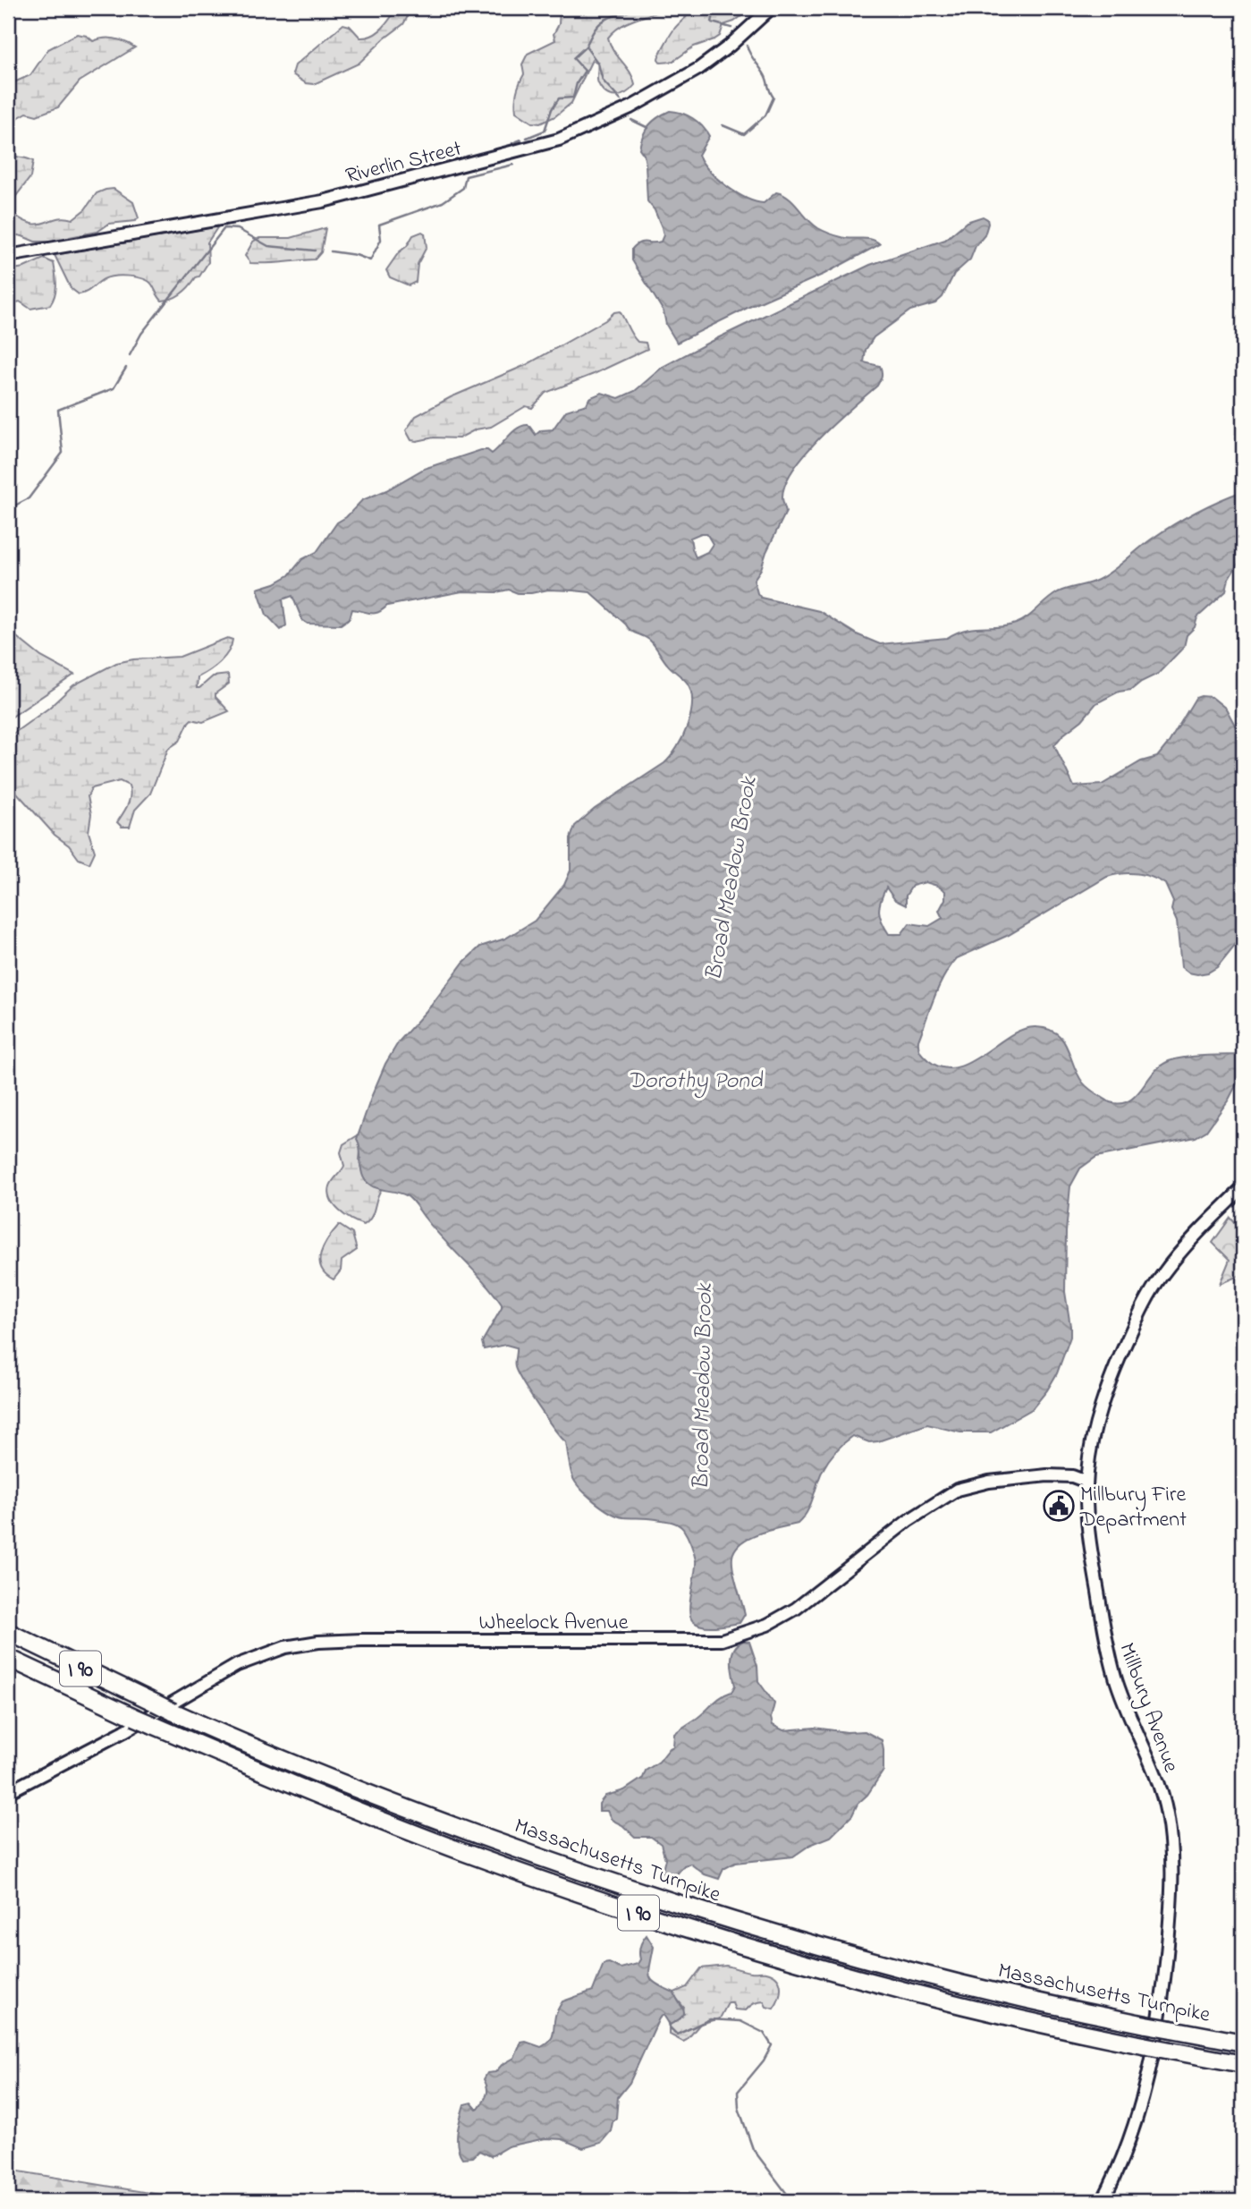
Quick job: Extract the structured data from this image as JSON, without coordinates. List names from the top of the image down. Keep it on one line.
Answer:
{"streets":{"highway":["I 90","Massachusetts Turnpike"],"street":["Riverlin Street","Wheelock Avenue","Millbury Avenue"]},"crossings":[["Wheelock Avenue","Millbury Avenue"]],"water":["Broad Meadow Brook","Dorothy Pond"],"places":{"public building":["Millbury Fire Department"]}}
